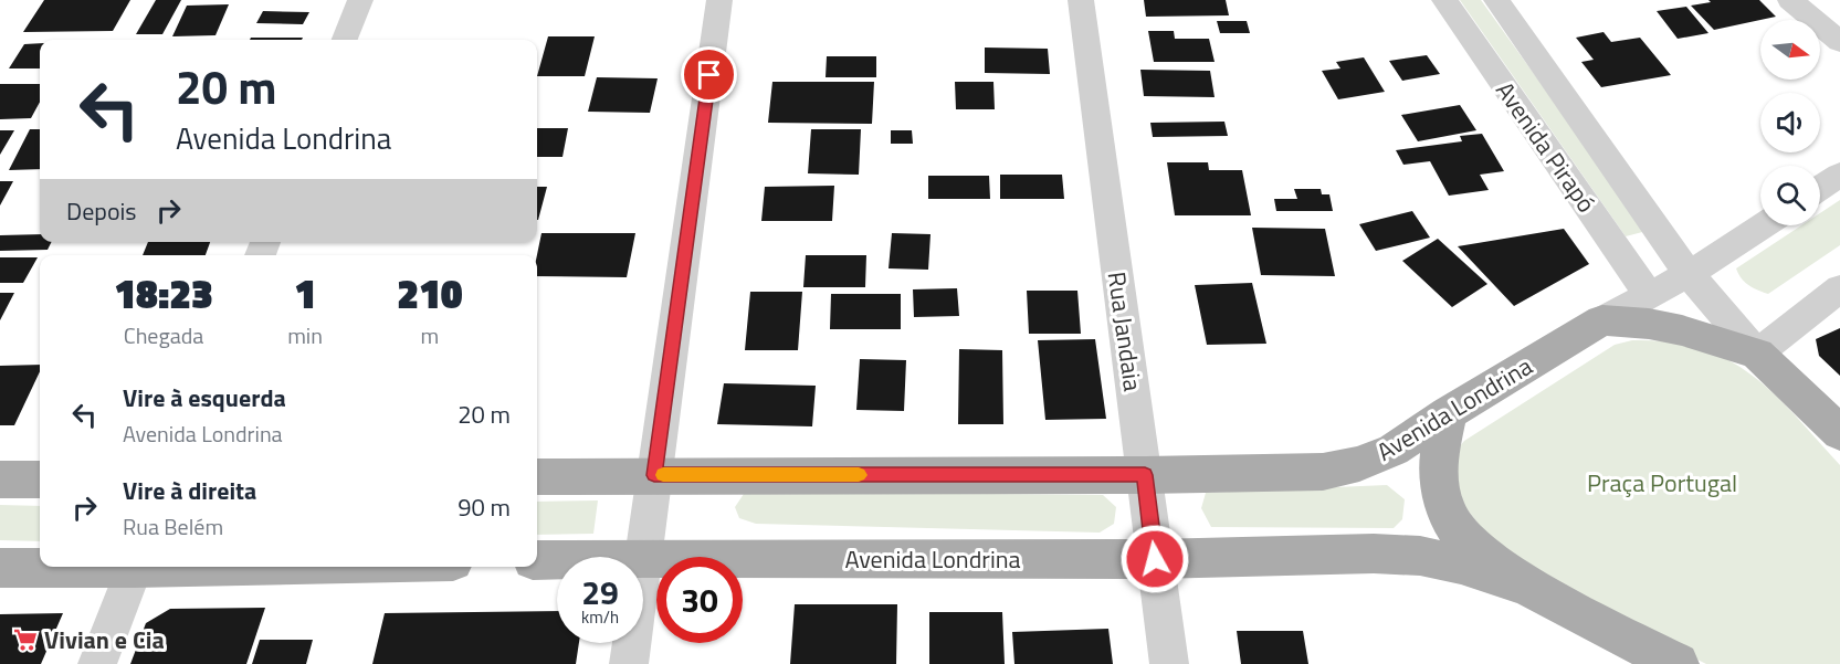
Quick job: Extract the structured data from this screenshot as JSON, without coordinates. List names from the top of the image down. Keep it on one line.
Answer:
{"streets":{"main road":["Avenida Londrina"],"street":["Avenida Pirapó","Rua Jandaia"]},"crossings":[["Avenida Pirapó","Avenida Londrina"],["Rua Jandaia","Avenida Londrina"]],"parks":["Praça Portugal"],"places":{"supermarket":["Vivian e Cia"]},"north":"right","page":{"turn":["20 m","Avenida Londrina"],"then":"Depois","eta":["18:23","Chegada","1","min","210","m"],"list":[{"name":"Vire à esquerda","note":"Avenida Londrina","value":"20 m"},{"name":"Vire à direita","note":"Rua Belém","value":"90 m"}],"speed":"29 km/h","limit":"30"}}
